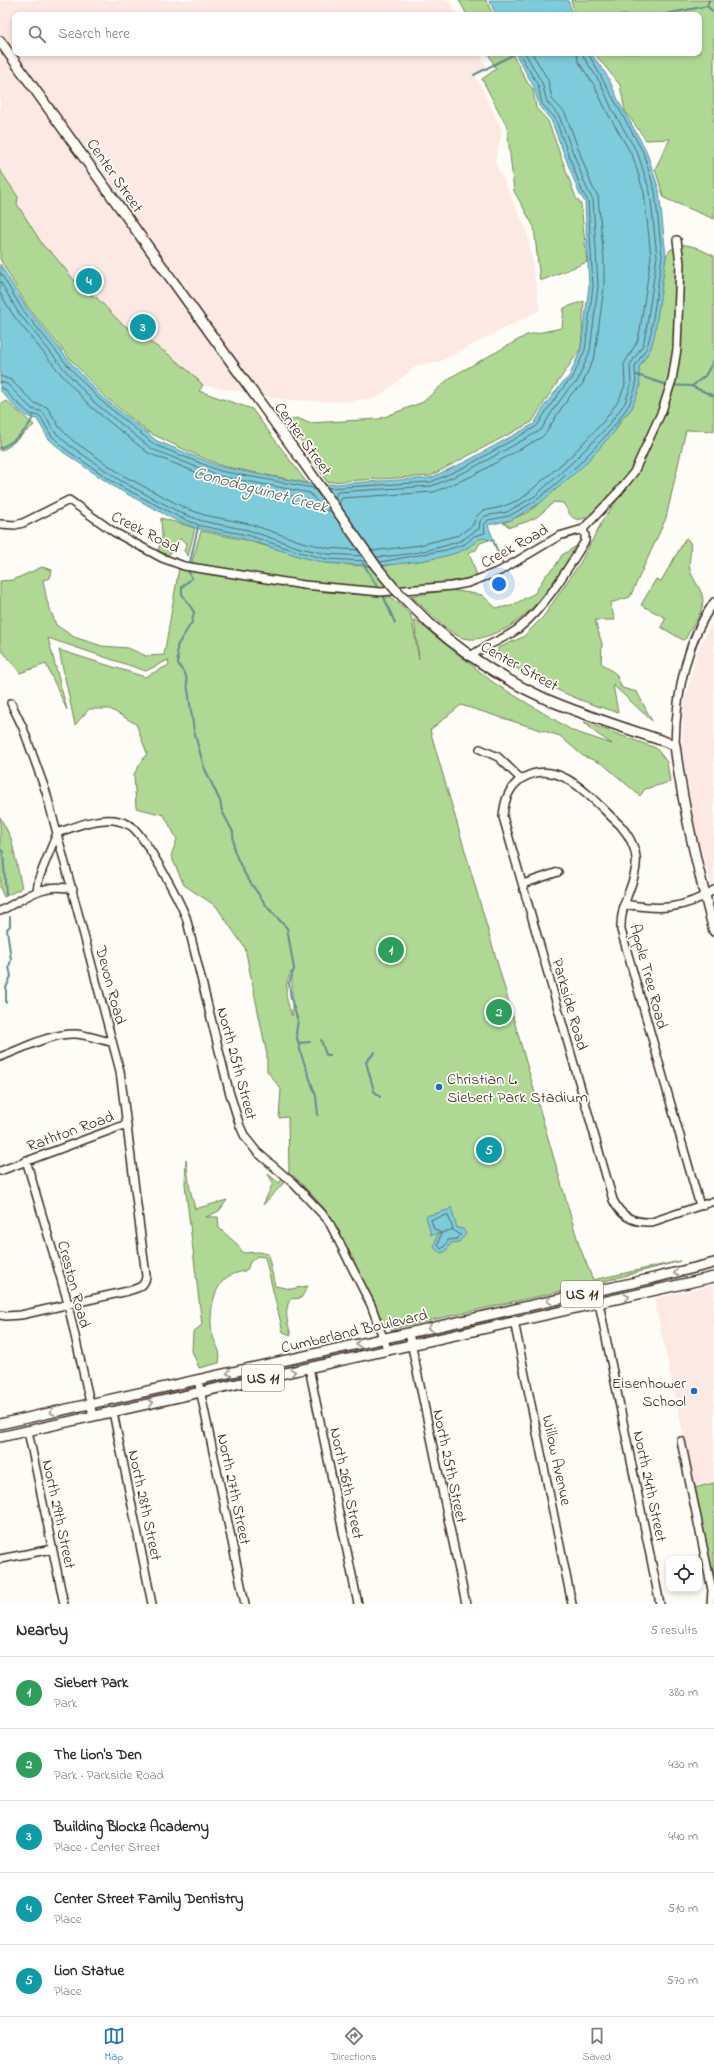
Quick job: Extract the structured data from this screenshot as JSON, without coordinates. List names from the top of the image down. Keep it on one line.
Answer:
{"streets":{"main road":["Center Street","US 11","Cumberland Boulevard"],"street":["Creek Road","Apple Tree Road","Devon Road","Parkside Road","North 25th Street","Rathton Road","Creston Road","Willow Avenue","North 26th Street","North 24th Street","North 27th Street","North 28th Street","North 29th Street"]},"crossings":[["Apple Tree Road","Parkside Road"],["Devon Road","North 25th Street"],["Devon Road","Rathton Road"],["Devon Road","Creston Road"],["North 25th Street","Cumberland Boulevard"],["Rathton Road","Creston Road"],["Creston Road","Cumberland Boulevard"],["Cumberland Boulevard","Willow Avenue"],["Cumberland Boulevard","North 26th Street"],["Cumberland Boulevard","North 24th Street"],["Cumberland Boulevard","North 27th Street"],["Cumberland Boulevard","North 28th Street"],["Cumberland Boulevard","North 29th Street"]],"water":["Conodoguinet Creek"],"places":["Christian L. Siebert Park Stadium","Eisenhower School"],"page":{"search":"Search here","pins":["4","3","1","2","5"],"heading":["Nearby","5 results"],"list":[{"mark":"1","name":"Siebert Park","note":"Park","value":"380 m"},{"mark":"2","name":"The Lion's Den","note":"Park · Parkside Road","value":"430 m"},{"mark":"3","name":"Building Blockz Academy","note":"Place · Center Street","value":"440 m"},{"mark":"4","name":"Center Street Family Dentistry","note":"Place","value":"510 m"},{"mark":"5","name":"Lion Statue","note":"Place","value":"570 m"}],"nav":["Map","Directions","Saved"]}}
